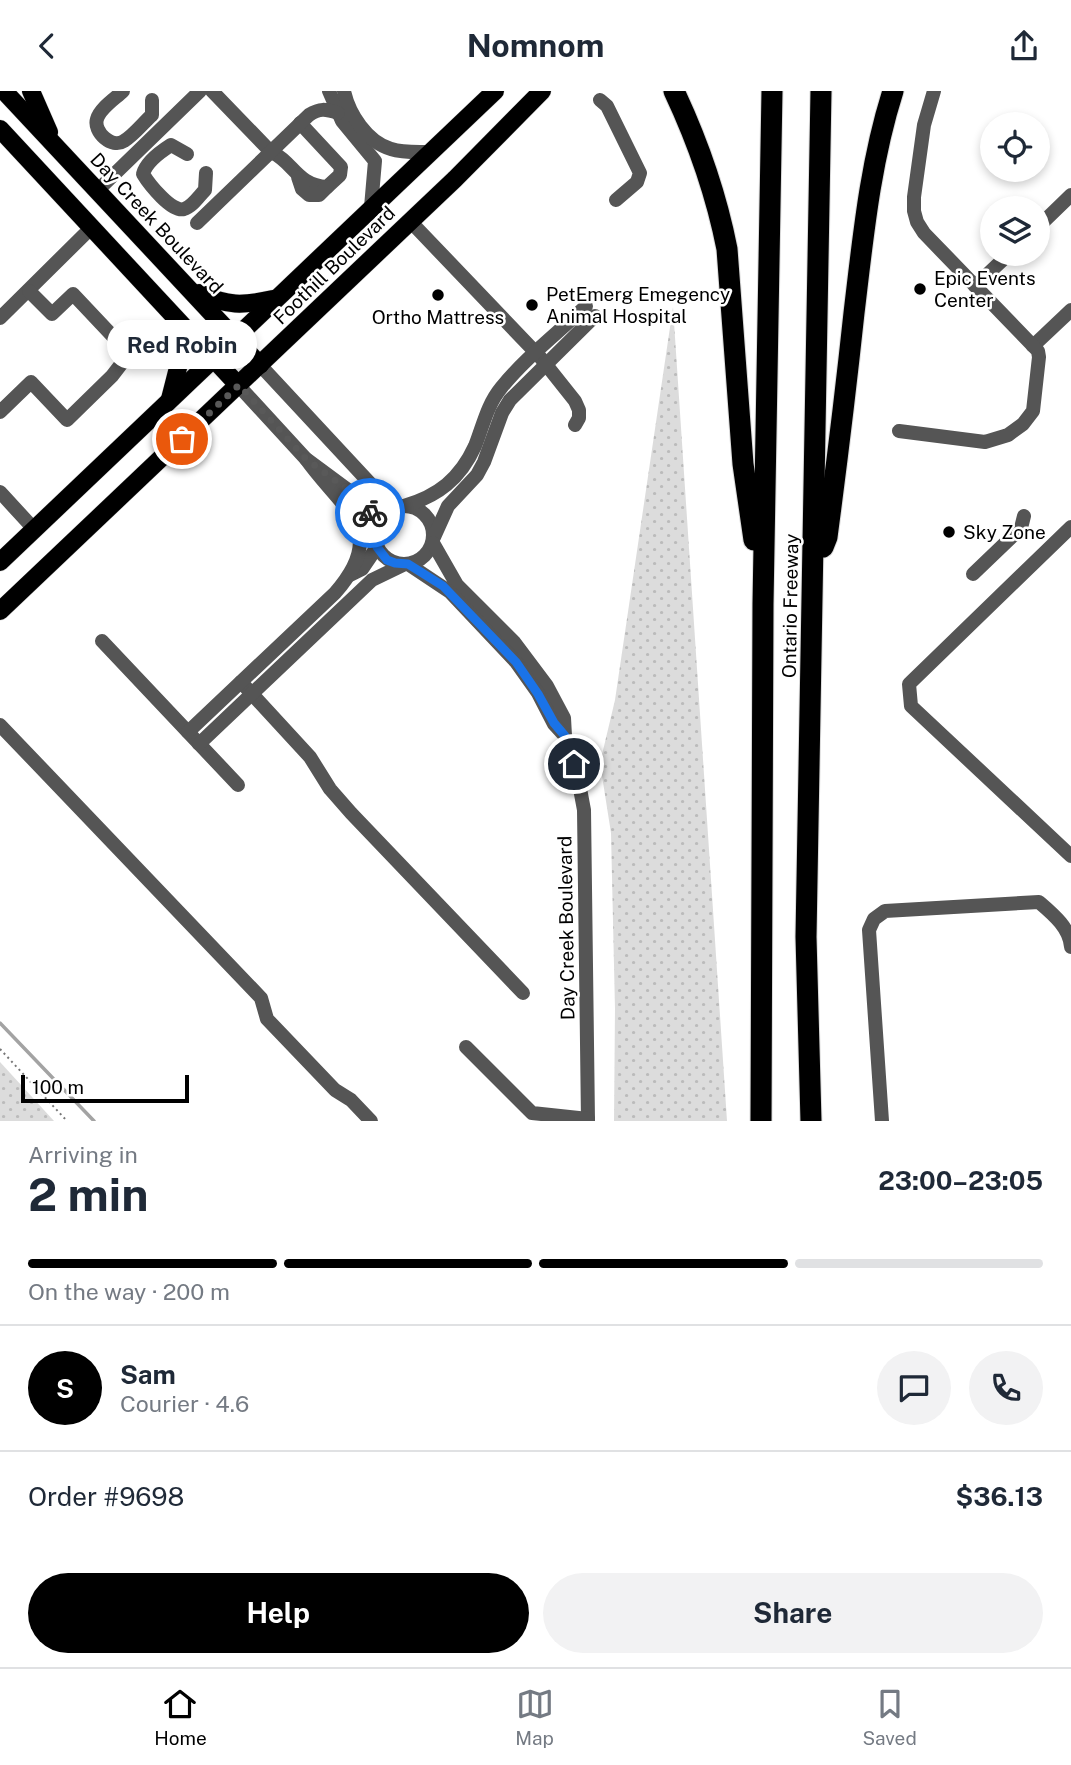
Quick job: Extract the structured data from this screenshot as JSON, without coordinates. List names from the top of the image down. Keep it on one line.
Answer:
{"streets":{"highway":["Ontario Freeway"],"main road":["Day Creek Boulevard","Foothill Boulevard"]},"crossings":[["Day Creek Boulevard","Foothill Boulevard"]],"places":["Epic Events Center","Ortho Mattress","PetEmerg Emegency Animal Hospital","Red Robin","Sky Zone"],"scale_bar":"100 m","page":{"header":"Nomnom","bubble":"Red Robin","scale":"100 m","heading":["2 min","Arriving in","23:00–23:05"],"panel":["Sam","Courier · 4.6","Order #9698","$36.13"],"bar":"On the way · 200 m","round":"S","buttons":["Help","Share"],"tabs":["Home","Map","Saved"]}}
